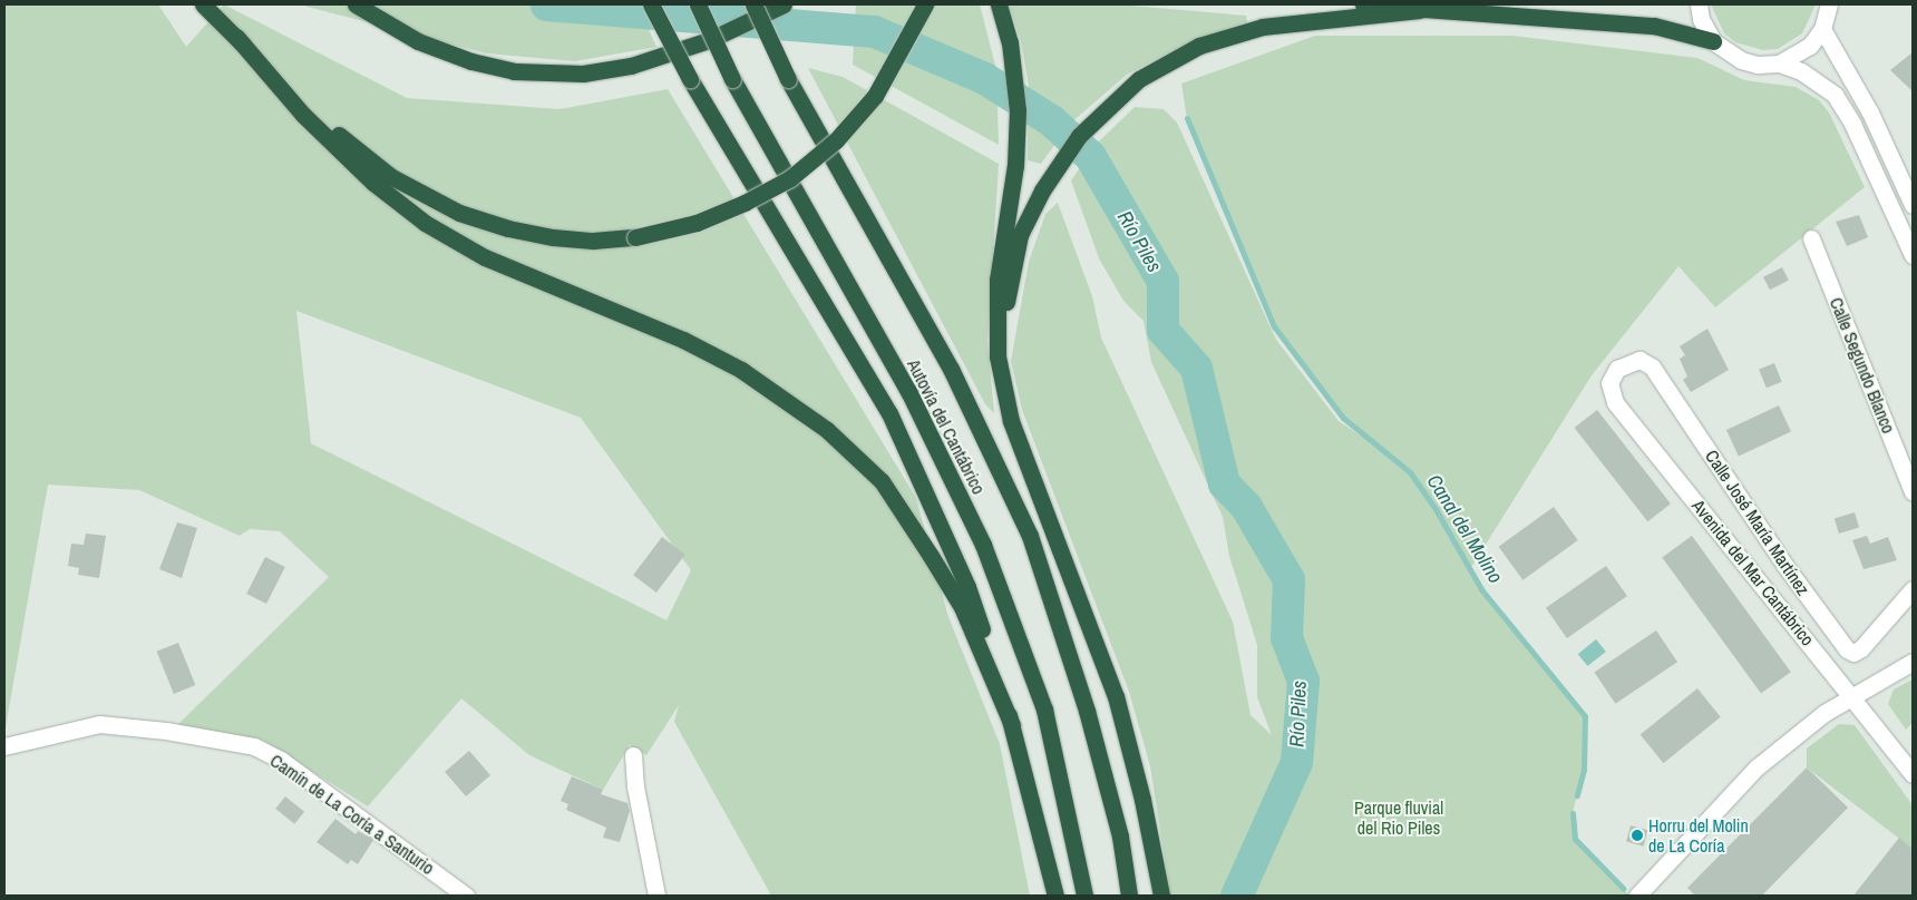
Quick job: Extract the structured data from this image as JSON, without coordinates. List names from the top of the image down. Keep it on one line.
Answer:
{"streets":{"highway":["Autovía del Cantábrico"],"street":["Calle Segundo Blanco","Calle José María Martínez","Avenida del Mar Cantábrico","Camín de La Coría a Santurio"]},"crossings":[["Calle José María Martínez","Avenida del Mar Cantábrico"]],"water":["Río Piles","Canal del Molino"],"parks":["Parque fluvial del Rio Piles"],"places":["Horru del Molin de La Coría"]}
